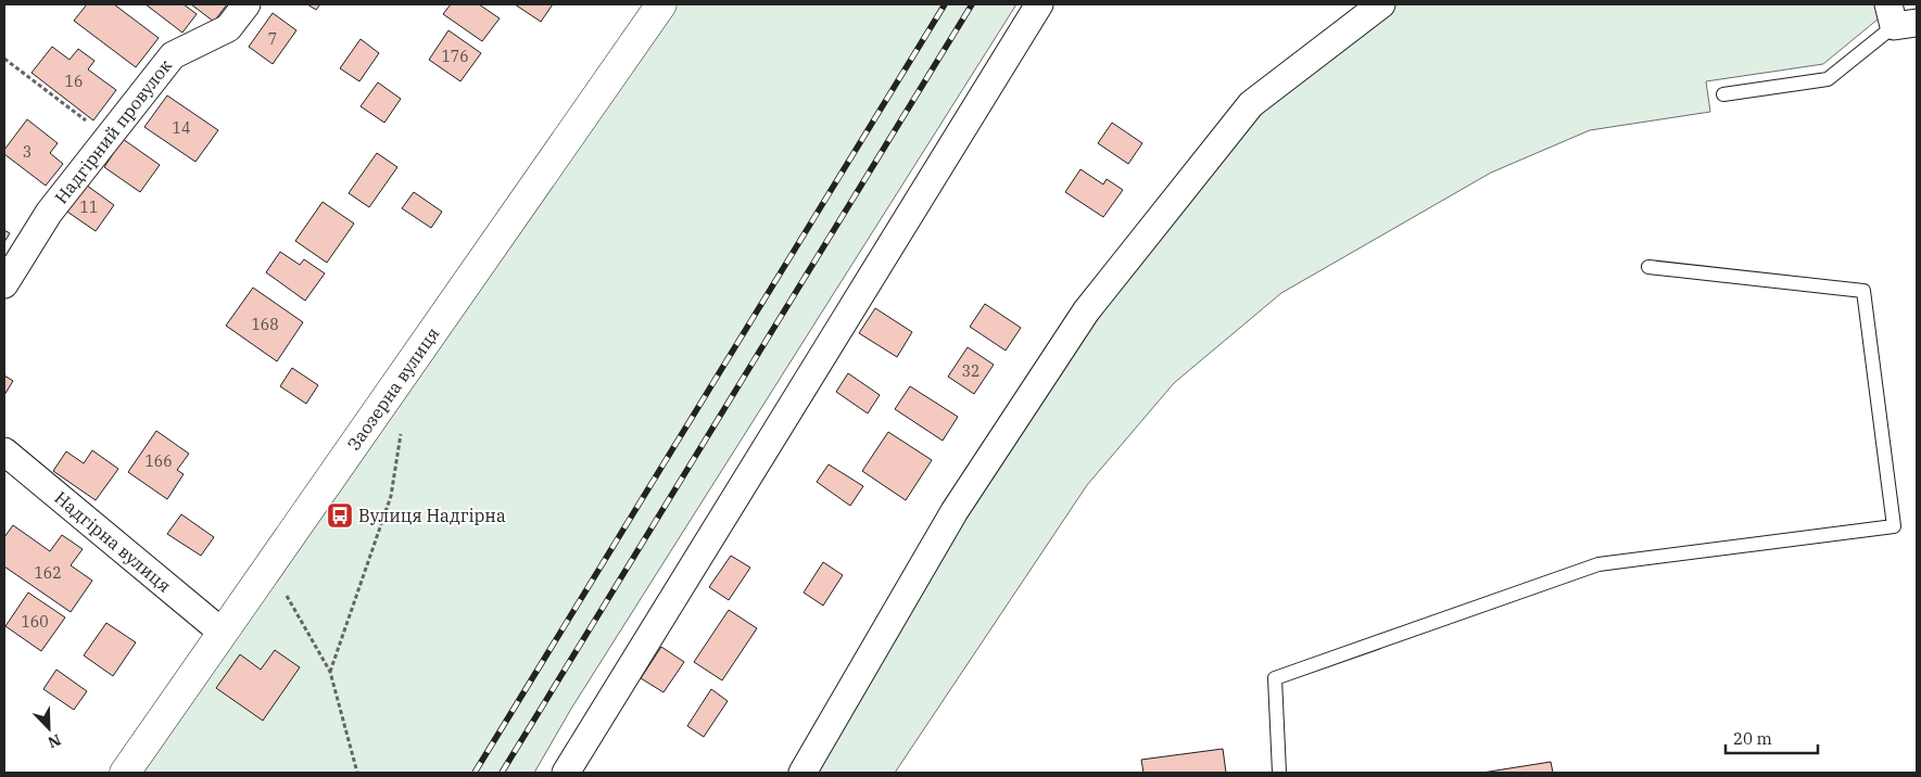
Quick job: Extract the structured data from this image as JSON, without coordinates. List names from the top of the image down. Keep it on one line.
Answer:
{"streets":{"street":["Надгірний провулок","Заозерна вулиця","Надгірна вулиця"]},"crossings":[["Заозерна вулиця","Надгірна вулиця"]],"places":{"bus stop":["Вулиця Надгірна"]},"house_numbers":["7","176","16","14","3","11","168","32","166","162","160"],"scale_bar":"20 m","north":"bottom right"}
